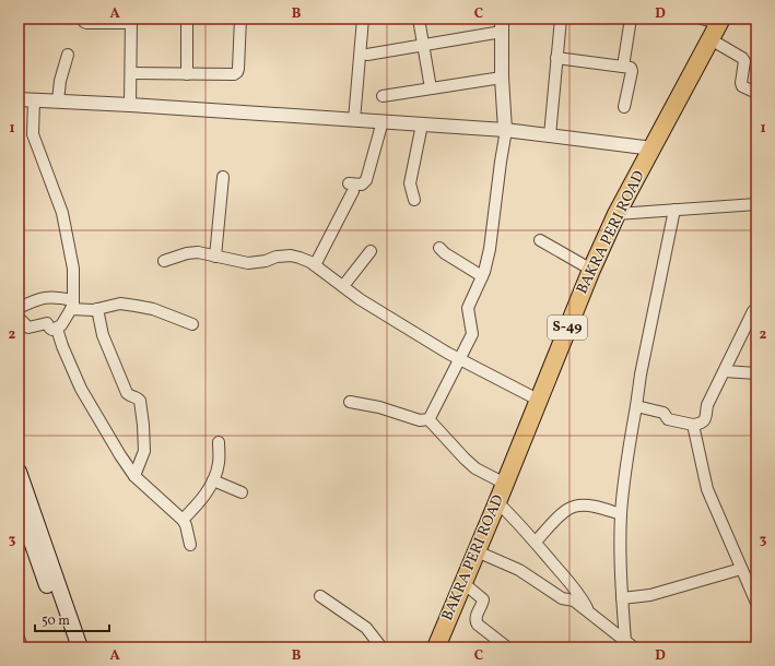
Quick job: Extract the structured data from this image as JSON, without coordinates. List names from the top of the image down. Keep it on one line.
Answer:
{"streets":{"main road":["BAKRA PERI ROAD","S-49"]},"scale_bar":"50 m","grid":{"columns":["A","B","C","D"],"rows":["1","2","3"]}}
